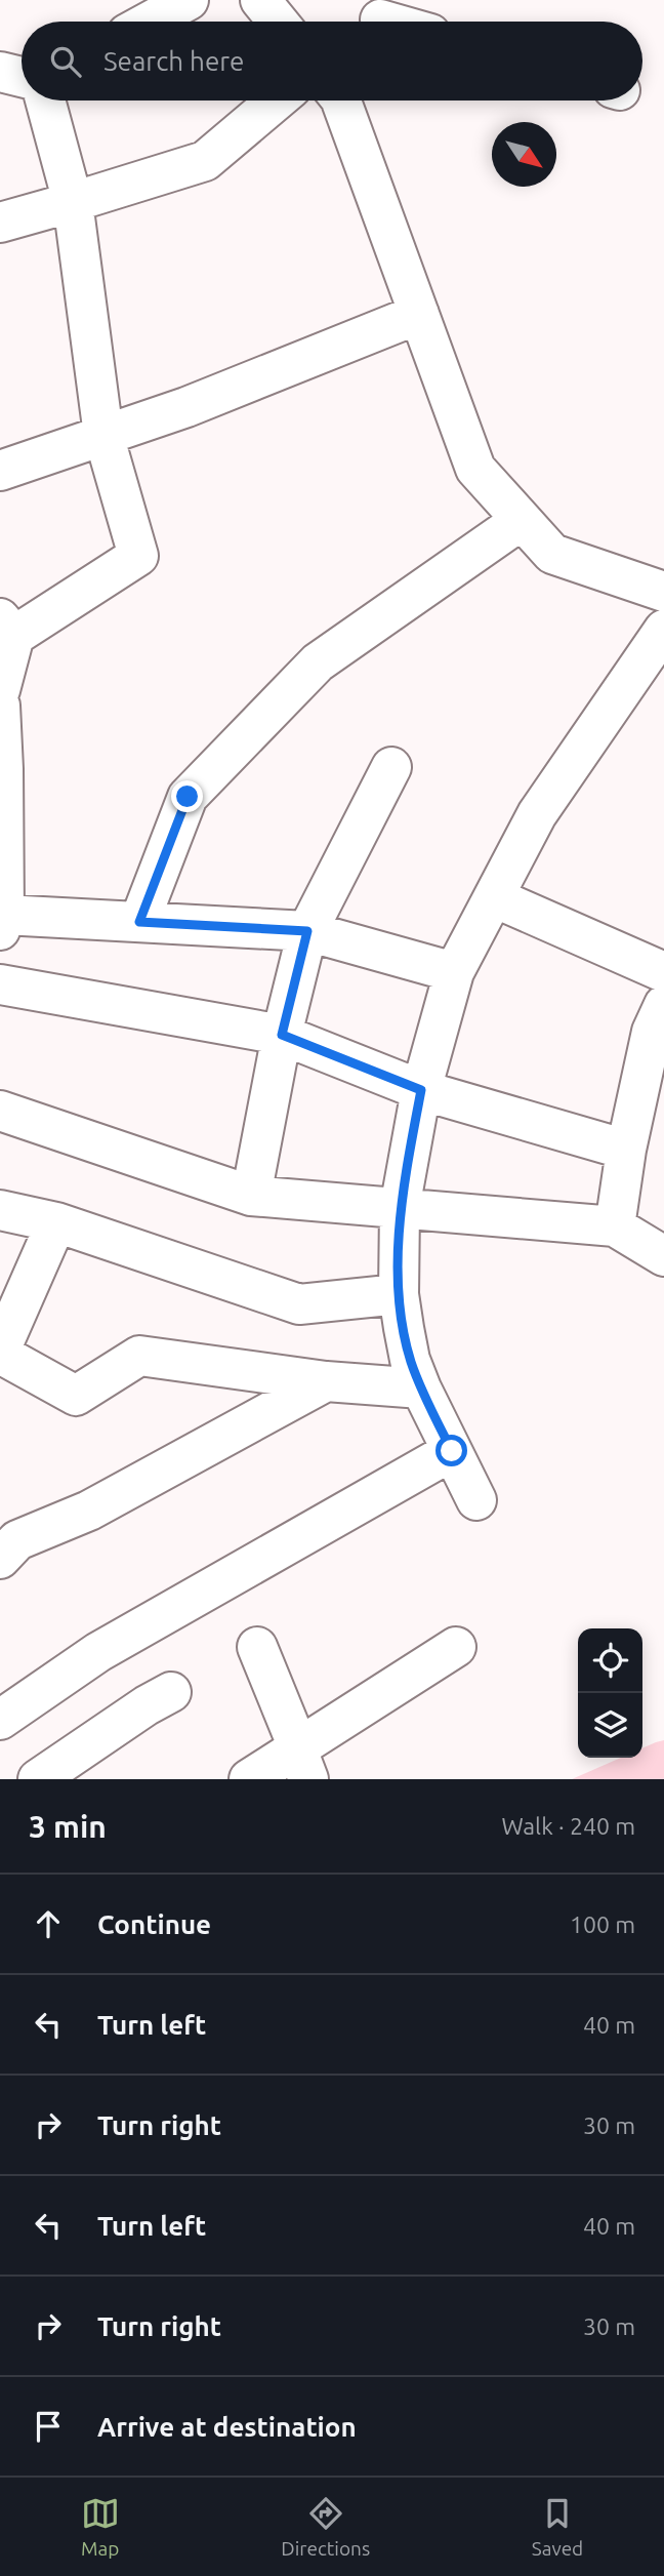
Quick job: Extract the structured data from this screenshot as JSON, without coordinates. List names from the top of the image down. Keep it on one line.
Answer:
{"north":"bottom right","page":{"search":"Search here","heading":["3 min","Walk · 240 m"],"list":[["Continue","100 m"],["Turn left","40 m"],["Turn right","30 m"],["Turn left","40 m"],["Turn right","30 m"],"Arrive at destination"],"nav":["Map","Directions","Saved"]}}
